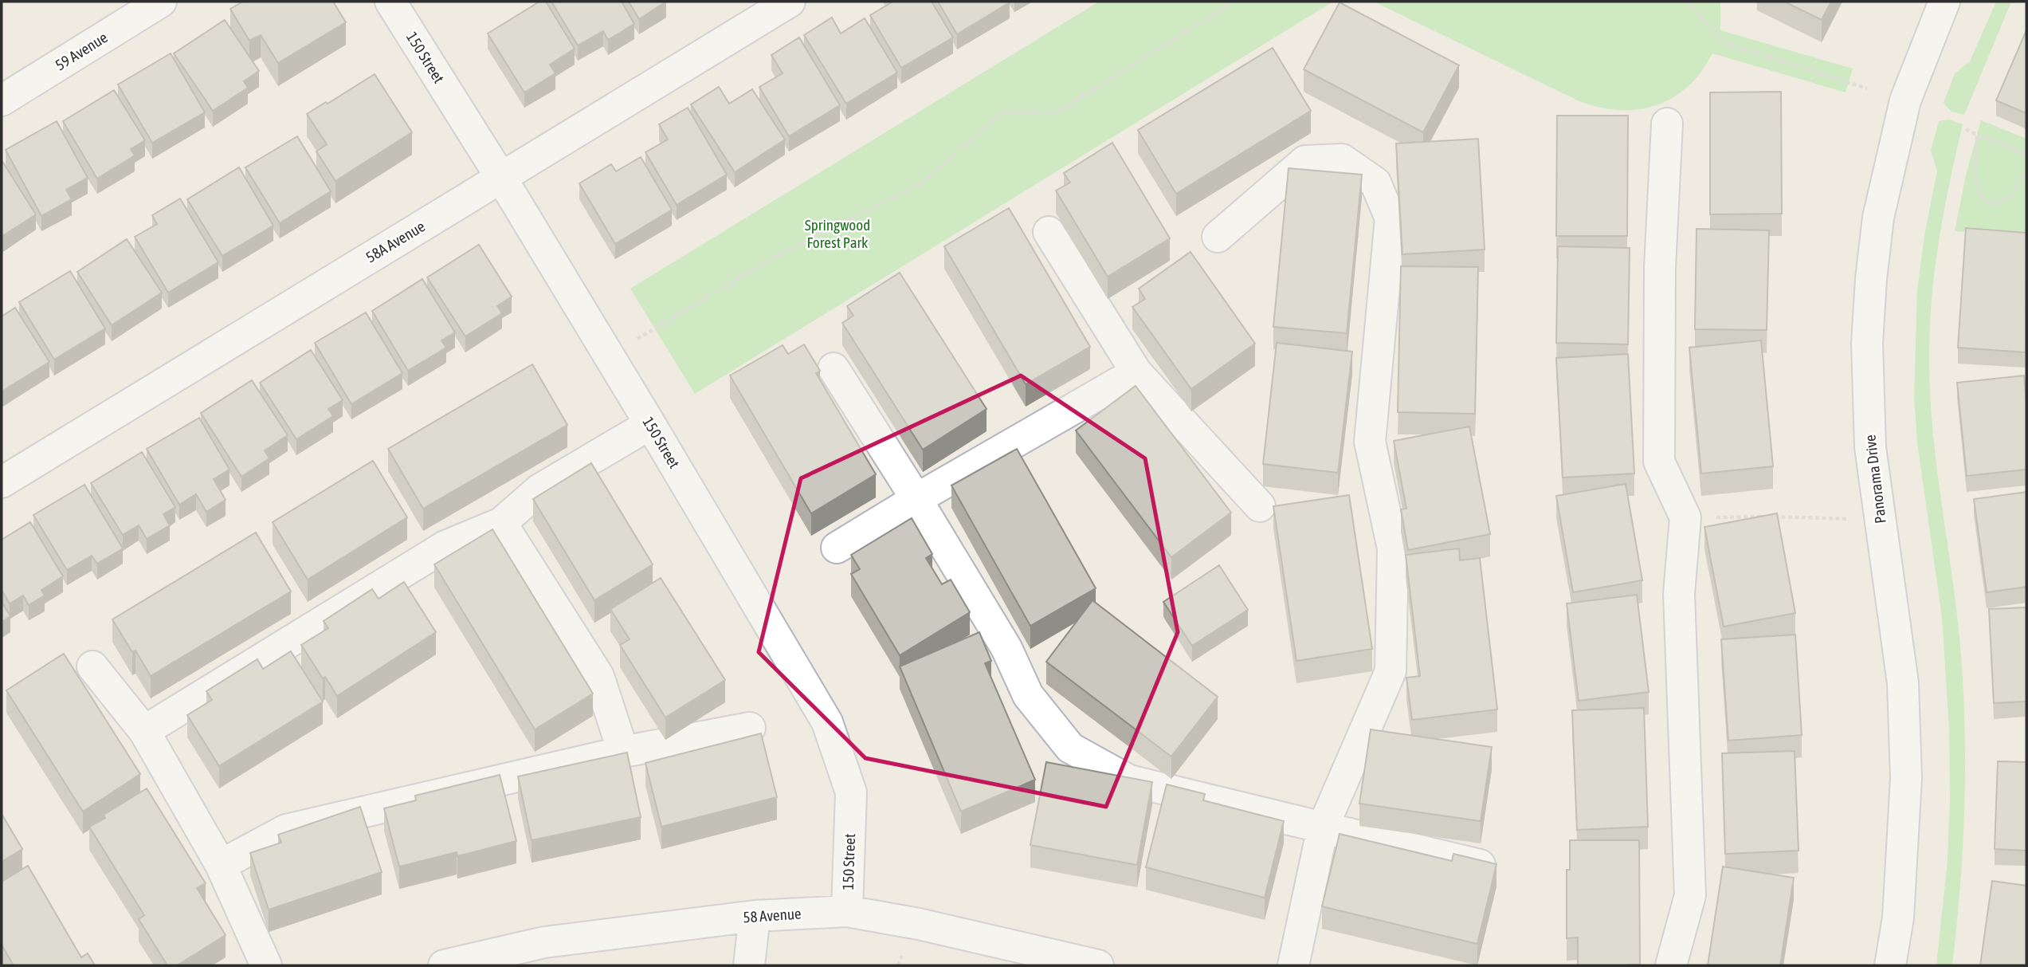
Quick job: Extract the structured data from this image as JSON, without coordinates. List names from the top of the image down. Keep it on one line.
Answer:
{"streets":{"street":["59 Avenue","150 Street","58A Avenue","Panorama Drive","58 Avenue"]},"crossings":[["150 Street","58A Avenue"],["150 Street","58 Avenue"]],"parks":["Springwood Forest Park"]}
